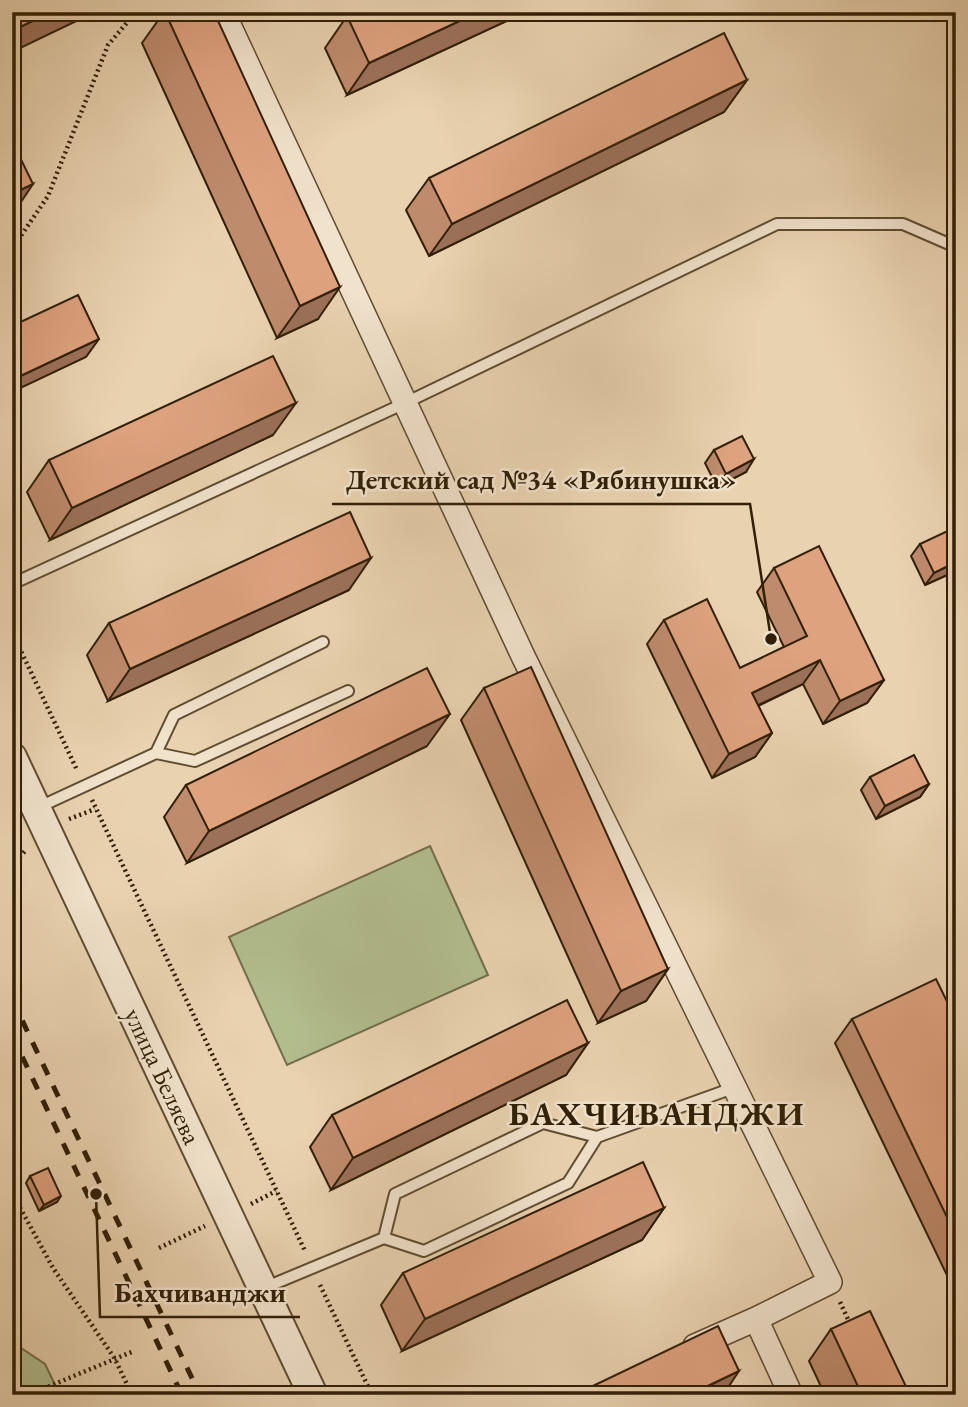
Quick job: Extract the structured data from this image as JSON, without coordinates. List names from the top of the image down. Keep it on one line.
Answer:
{"streets":{"street":["улица Беляева"]},"districts":["БАХЧИВАНДЖИ"],"places":["Детский сад №34 «Рябинушка»","Бахчиванджи"]}
